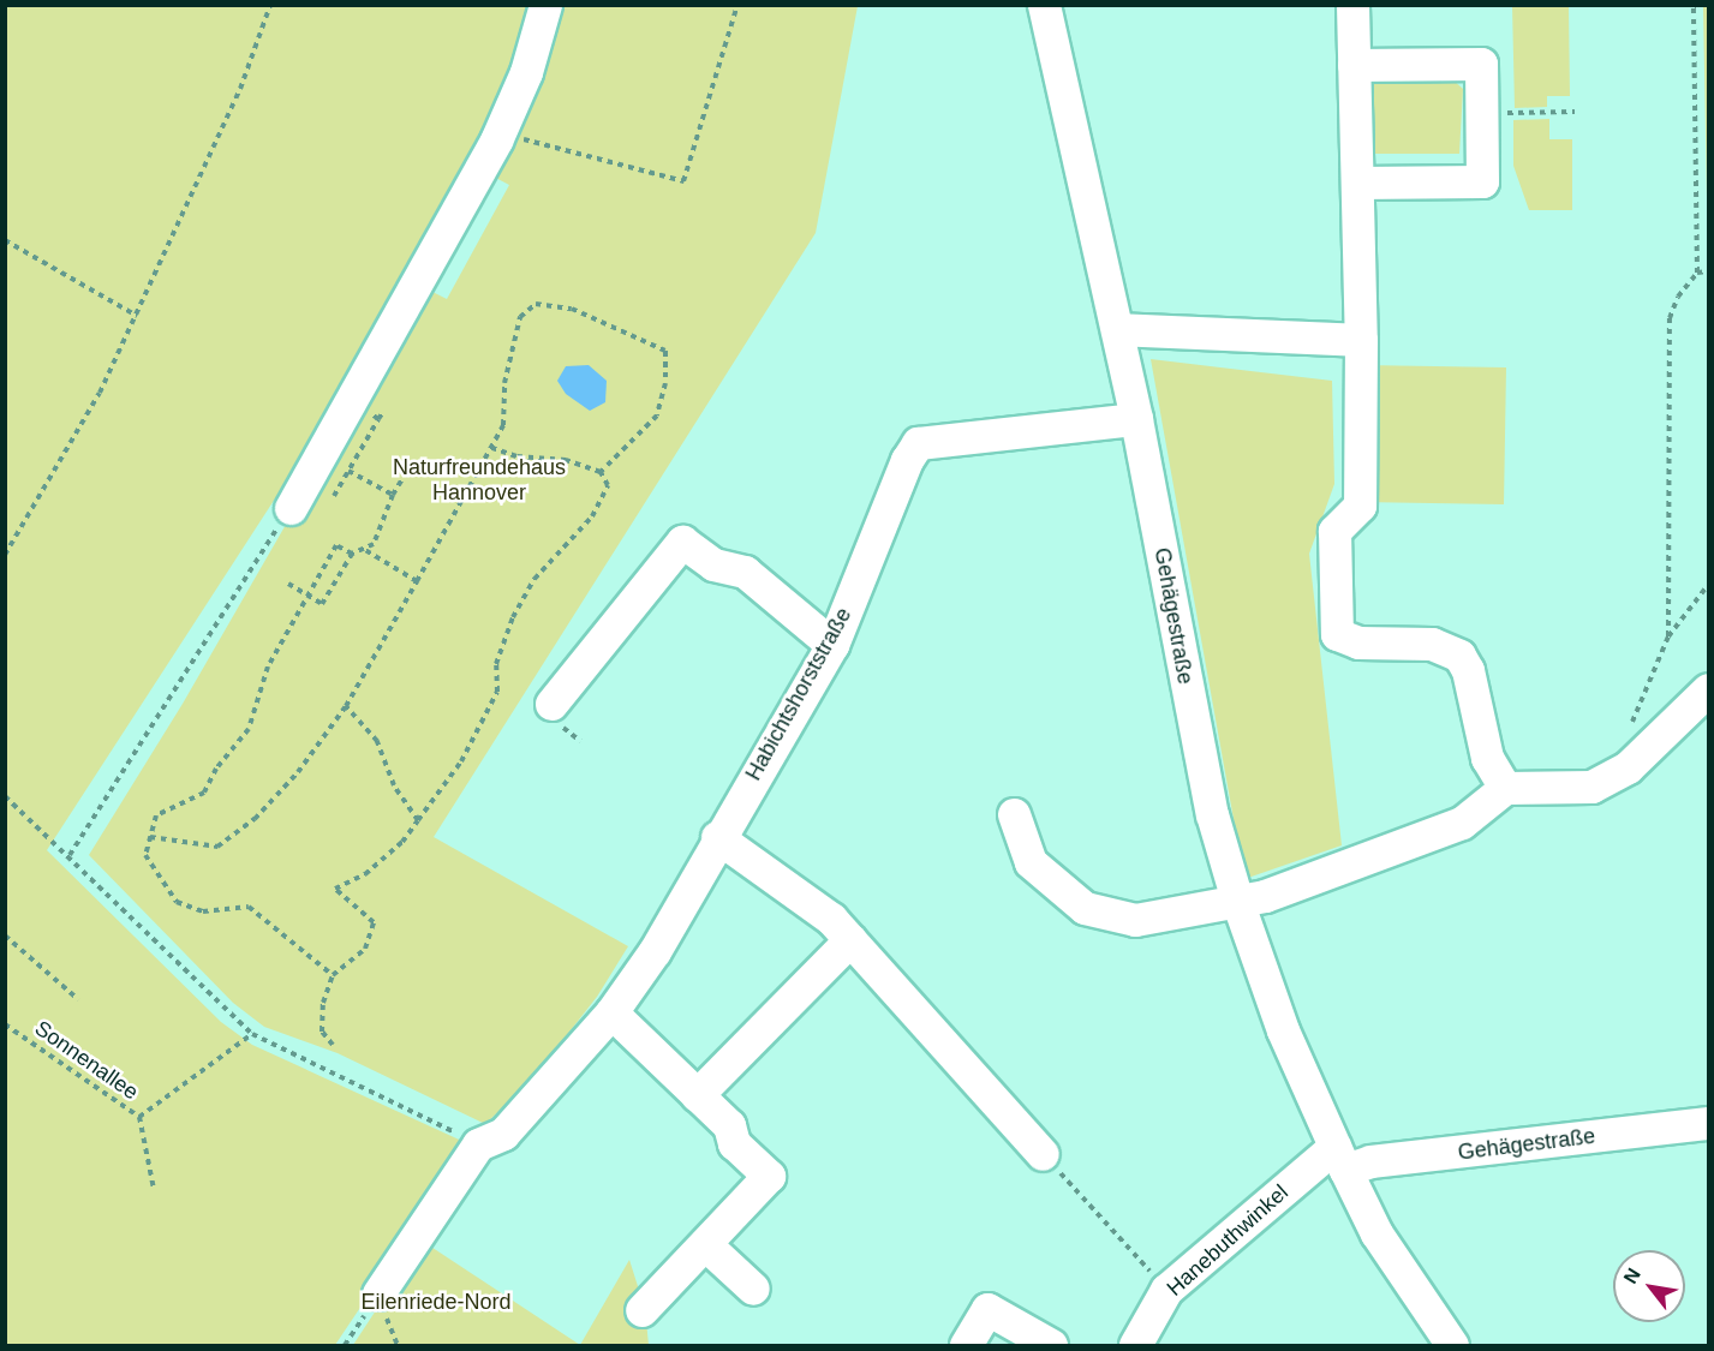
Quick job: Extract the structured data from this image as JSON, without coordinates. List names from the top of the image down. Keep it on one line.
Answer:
{"streets":{"street":["Gehägestraße","Habichtshorststraße","Hanebuthwinkel"],"path":["Sonnenallee"]},"crossings":[["Gehägestraße","Habichtshorststraße"],["Gehägestraße","Hanebuthwinkel"]],"parks":["Naturfreundehaus Hannover","Eilenriede-Nord"],"north":"top left"}
